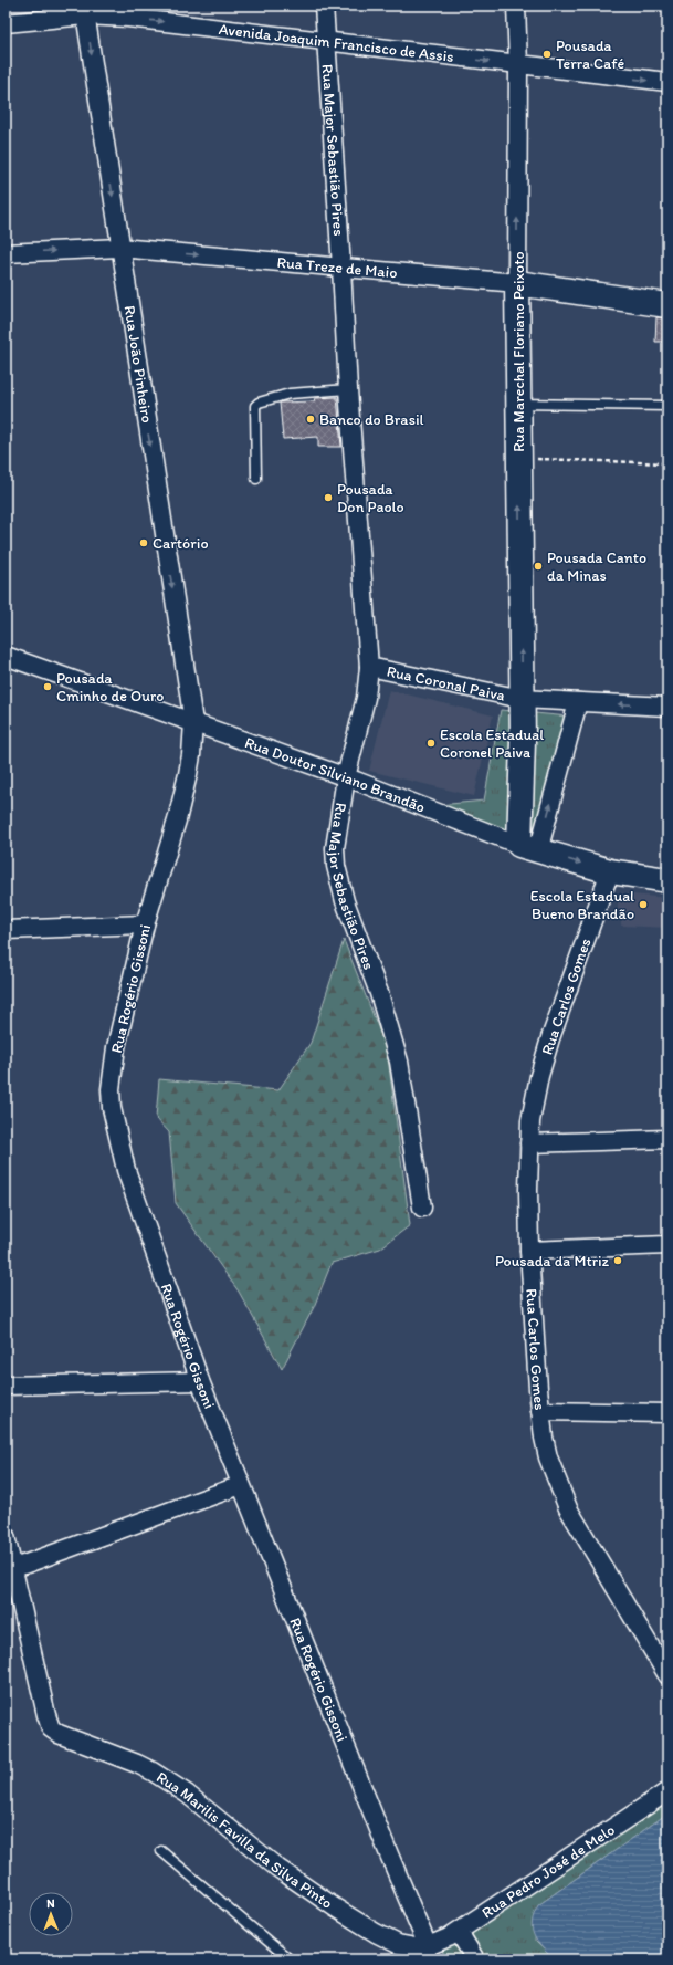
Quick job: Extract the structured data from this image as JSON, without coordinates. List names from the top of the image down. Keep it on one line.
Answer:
{"streets":{"street":["Avenida Joaquim Francisco de Assis","Rua Major Sebastião Pires","Rua Treze de Maio","Rua Marechal Floriano Peixoto","Rua João Pinheiro","Rua Coronal Paiva","Rua Doutor Silviano Brandão","Rua Rogério Gissoni","Rua Carlos Gomes","Rua Marilis Favilla da Silva Pinto","Rua Pedro José de Melo"]},"crossings":[["Avenida Joaquim Francisco de Assis","Rua Major Sebastião Pires"],["Avenida Joaquim Francisco de Assis","Rua Marechal Floriano Peixoto"],["Avenida Joaquim Francisco de Assis","Rua João Pinheiro"],["Rua Major Sebastião Pires","Rua Treze de Maio"],["Rua Major Sebastião Pires","Rua Coronal Paiva"],["Rua Major Sebastião Pires","Rua Doutor Silviano Brandão"],["Rua Treze de Maio","Rua Marechal Floriano Peixoto"],["Rua Treze de Maio","Rua João Pinheiro"],["Rua Marechal Floriano Peixoto","Rua Coronal Paiva"],["Rua Marechal Floriano Peixoto","Rua Doutor Silviano Brandão"],["Rua João Pinheiro","Rua Doutor Silviano Brandão"],["Rua João Pinheiro","Rua Rogério Gissoni"],["Rua Doutor Silviano Brandão","Rua Rogério Gissoni"],["Rua Doutor Silviano Brandão","Rua Carlos Gomes"],["Rua Rogério Gissoni","Rua Marilis Favilla da Silva Pinto"],["Rua Rogério Gissoni","Rua Pedro José de Melo"],["Rua Marilis Favilla da Silva Pinto","Rua Pedro José de Melo"]],"one_way":["Avenida Joaquim Francisco de Assis","Rua Treze de Maio","Rua Marechal Floriano Peixoto","Rua João Pinheiro"],"places":["Pousada Terra Café","Banco do Brasil","Pousada Don Paolo","Cartório","Pousada Canto da Minas","Pousada Cminho de Ouro","Escola Estadual Coronel Paiva","Escola Estadual Bueno Brandão","Pousada da Mtriz"],"north":"top"}
